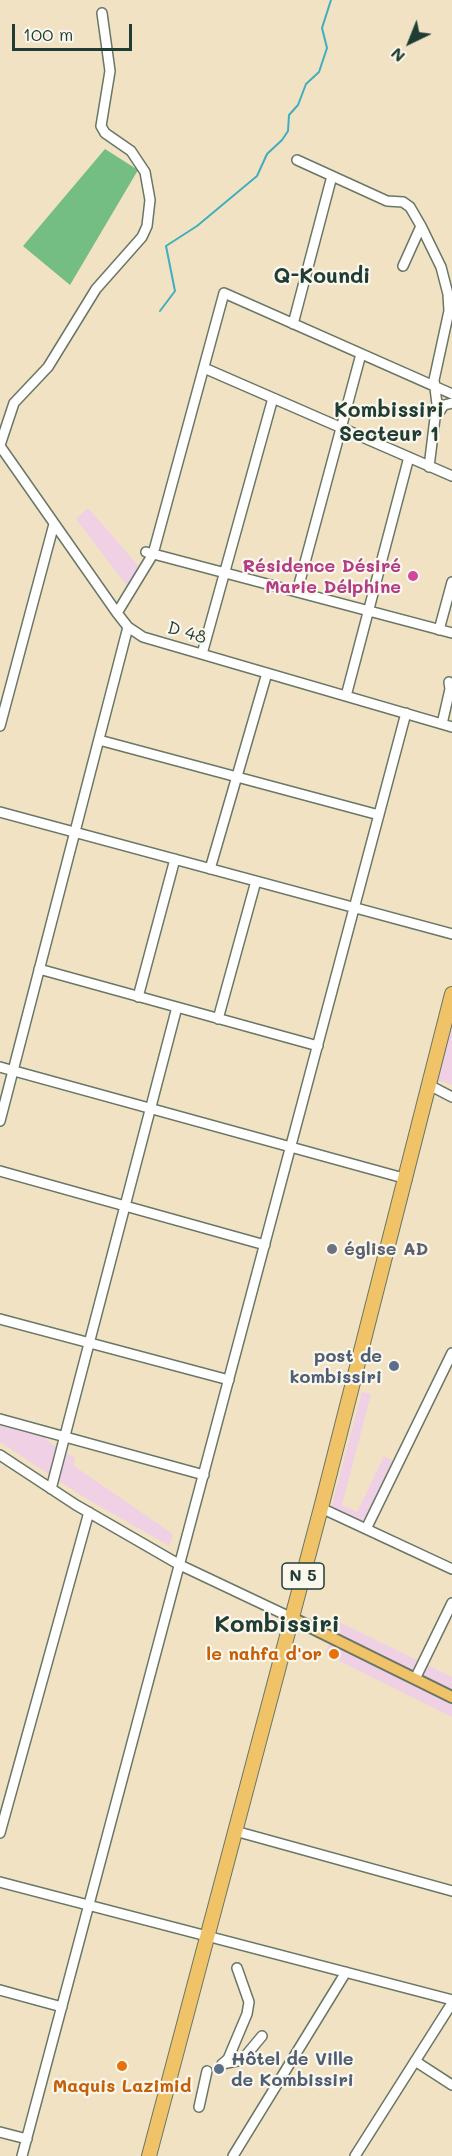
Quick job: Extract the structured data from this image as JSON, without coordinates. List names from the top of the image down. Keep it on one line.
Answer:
{"streets":{"highway":["N 5"],"street":["D 48"]},"districts":["Q-Koundi","Kombissiri Secteur 1","Kombissiri"],"places":["Résidence Désiré Marie Délphine","église AD","post de kombissiri","le nahfa d'or","Maquis Lazimid","Hôtel de Ville de Kombissiri"],"scale_bar":"100 m","north":"bottom left"}
